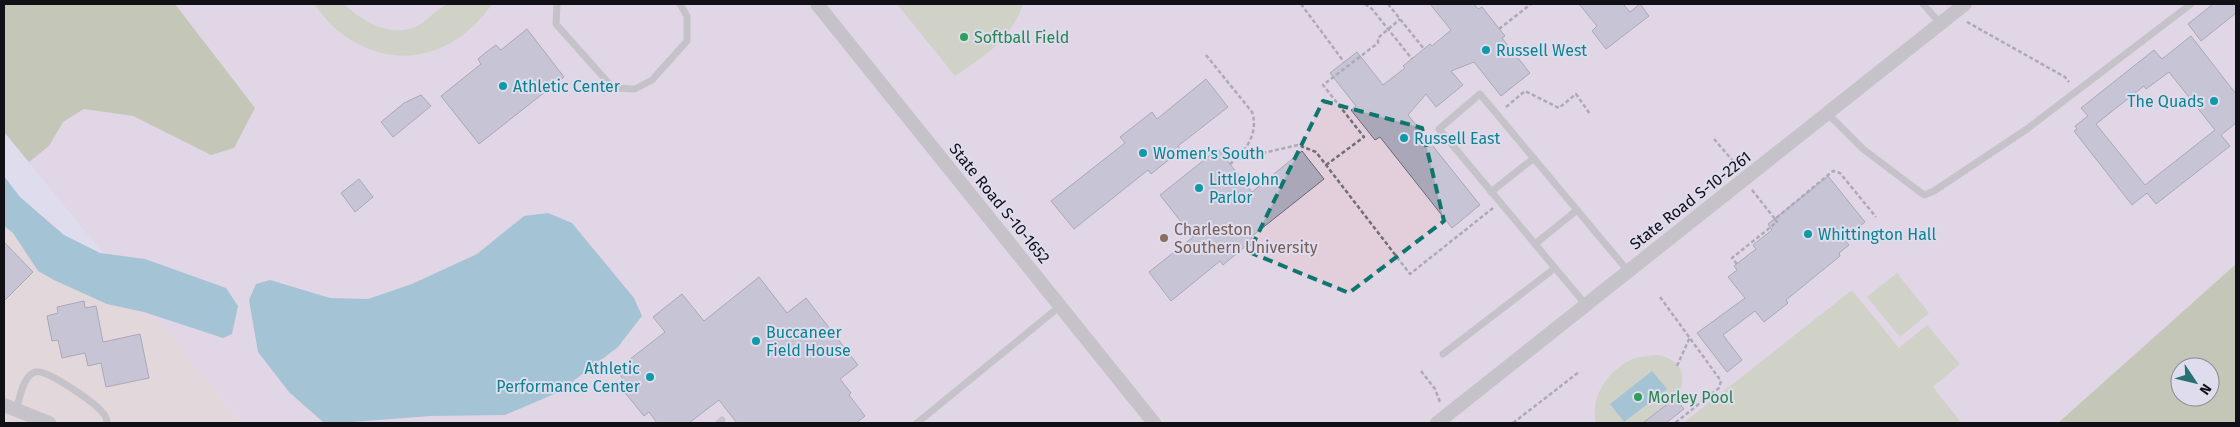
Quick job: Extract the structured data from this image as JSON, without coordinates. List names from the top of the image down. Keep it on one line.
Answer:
{"streets":{"street":["State Road S-10-2261","State Road S-10-1652"]},"places":["Softball Field","Russell West","Athletic Center","The Quads","Russell East","Women's South","LittleJohn Parlor","Whittington Hall","Charleston Southern University","Buccaneer Field House","Athletic Performance Center","Morley Pool"],"north":"bottom right"}
